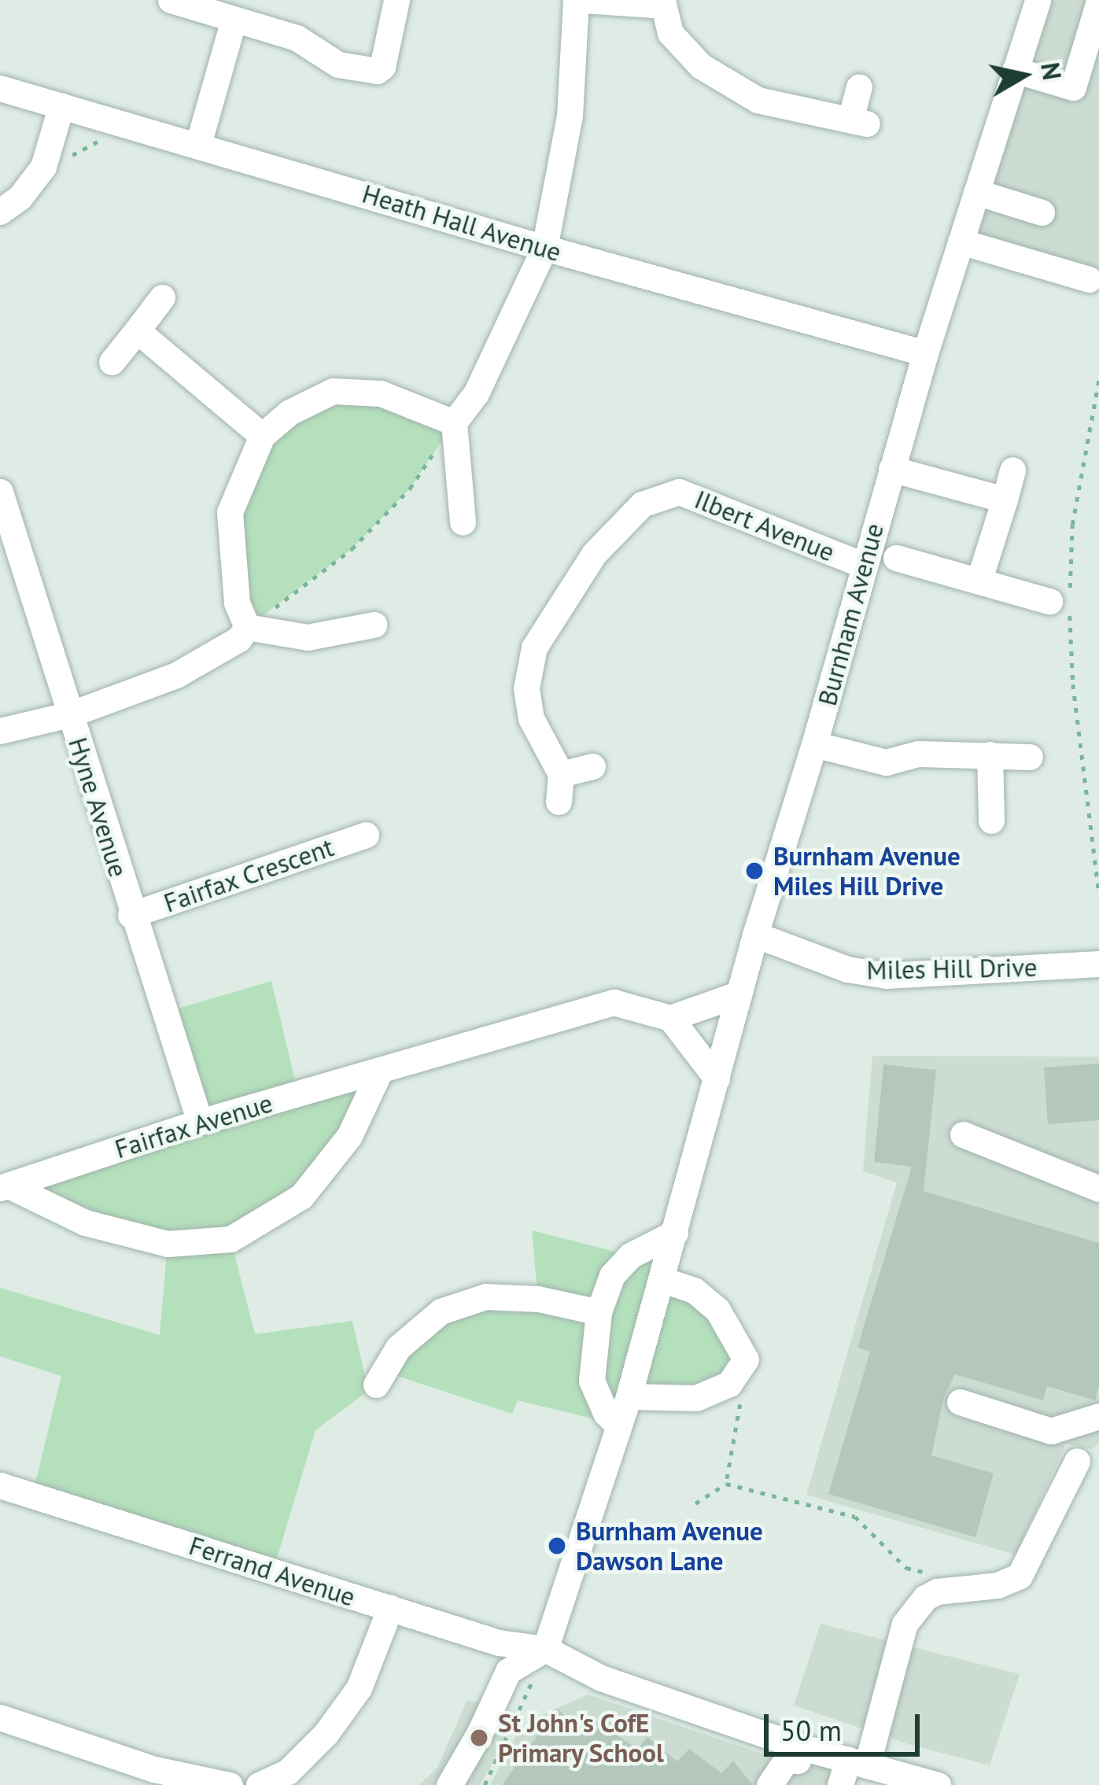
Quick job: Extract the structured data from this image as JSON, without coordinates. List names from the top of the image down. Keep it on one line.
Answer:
{"streets":{"street":["Heath Hall Avenue","Ilbert Avenue","Burnham Avenue","Hyne Avenue","Fairfax Crescent","Miles Hill Drive","Fairfax Avenue","Ferrand Avenue"]},"crossings":[["Heath Hall Avenue","Burnham Avenue"],["Ilbert Avenue","Burnham Avenue"],["Burnham Avenue","Miles Hill Drive"],["Burnham Avenue","Ferrand Avenue"],["Hyne Avenue","Fairfax Crescent"],["Hyne Avenue","Fairfax Avenue"]],"places":["Burnham Avenue Miles Hill Drive","Burnham Avenue Dawson Lane","St John's CofE Primary School"],"scale_bar":"50 m","north":"right"}
